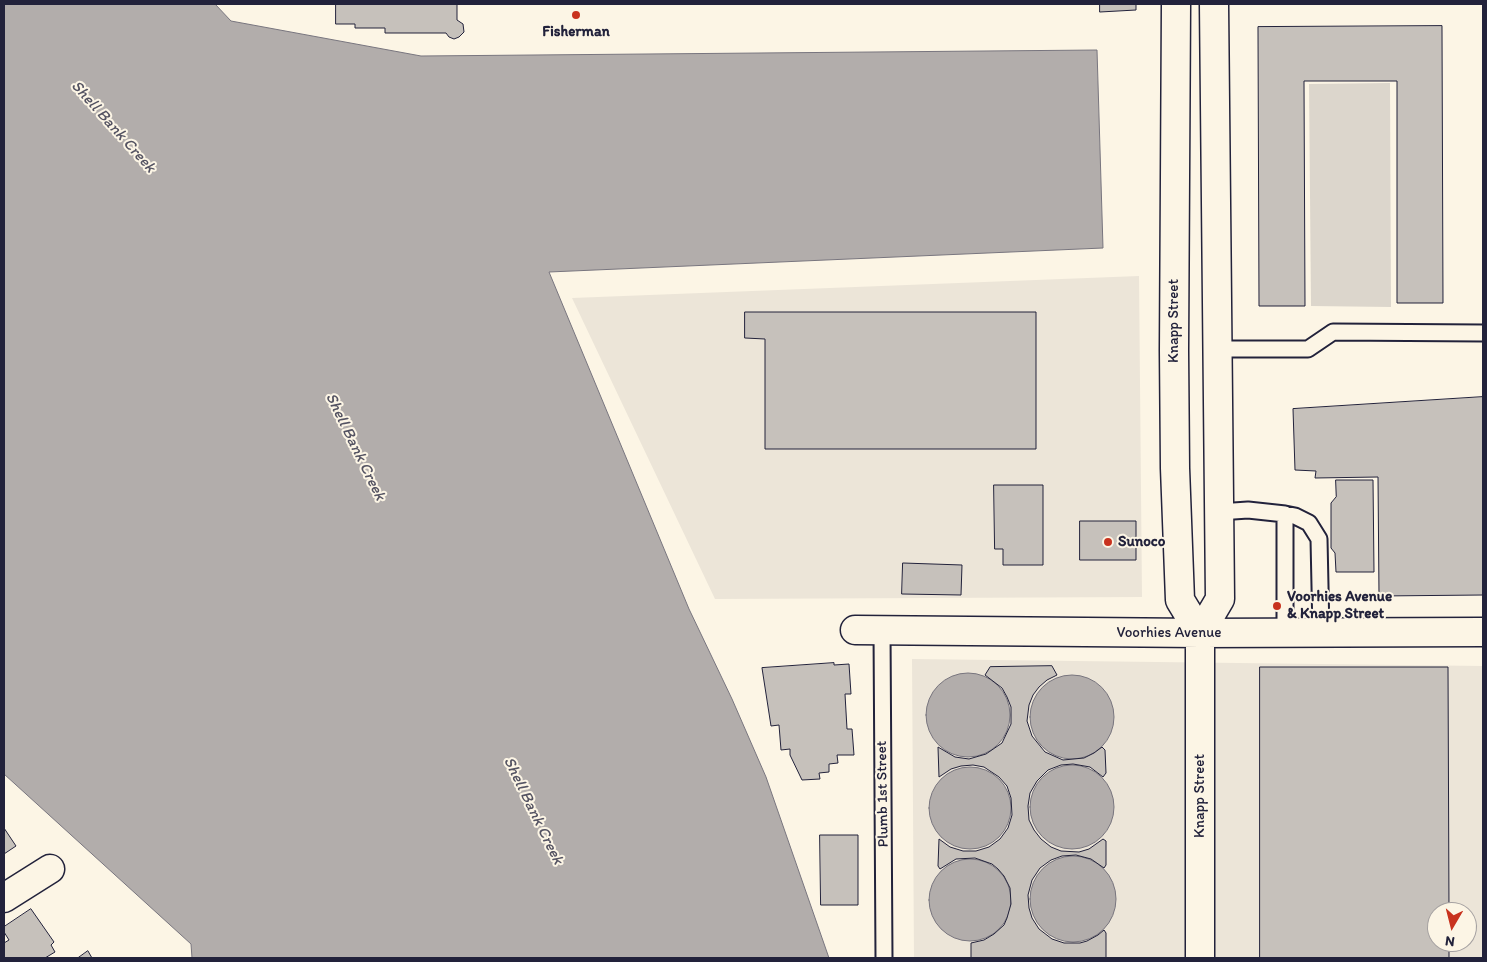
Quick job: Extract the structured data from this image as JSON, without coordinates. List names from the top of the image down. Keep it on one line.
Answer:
{"streets":{"street":["Knapp Street","Voorhies Avenue"],"lane":["Plumb 1st Street"]},"crossings":[["Knapp Street","Voorhies Avenue"],["Voorhies Avenue","Plumb 1st Street"]],"water":["Shell Bank Creek"],"places":["Fisherman","Sunoco","Voorhies Avenue & Knapp Street"],"north":"bottom"}
